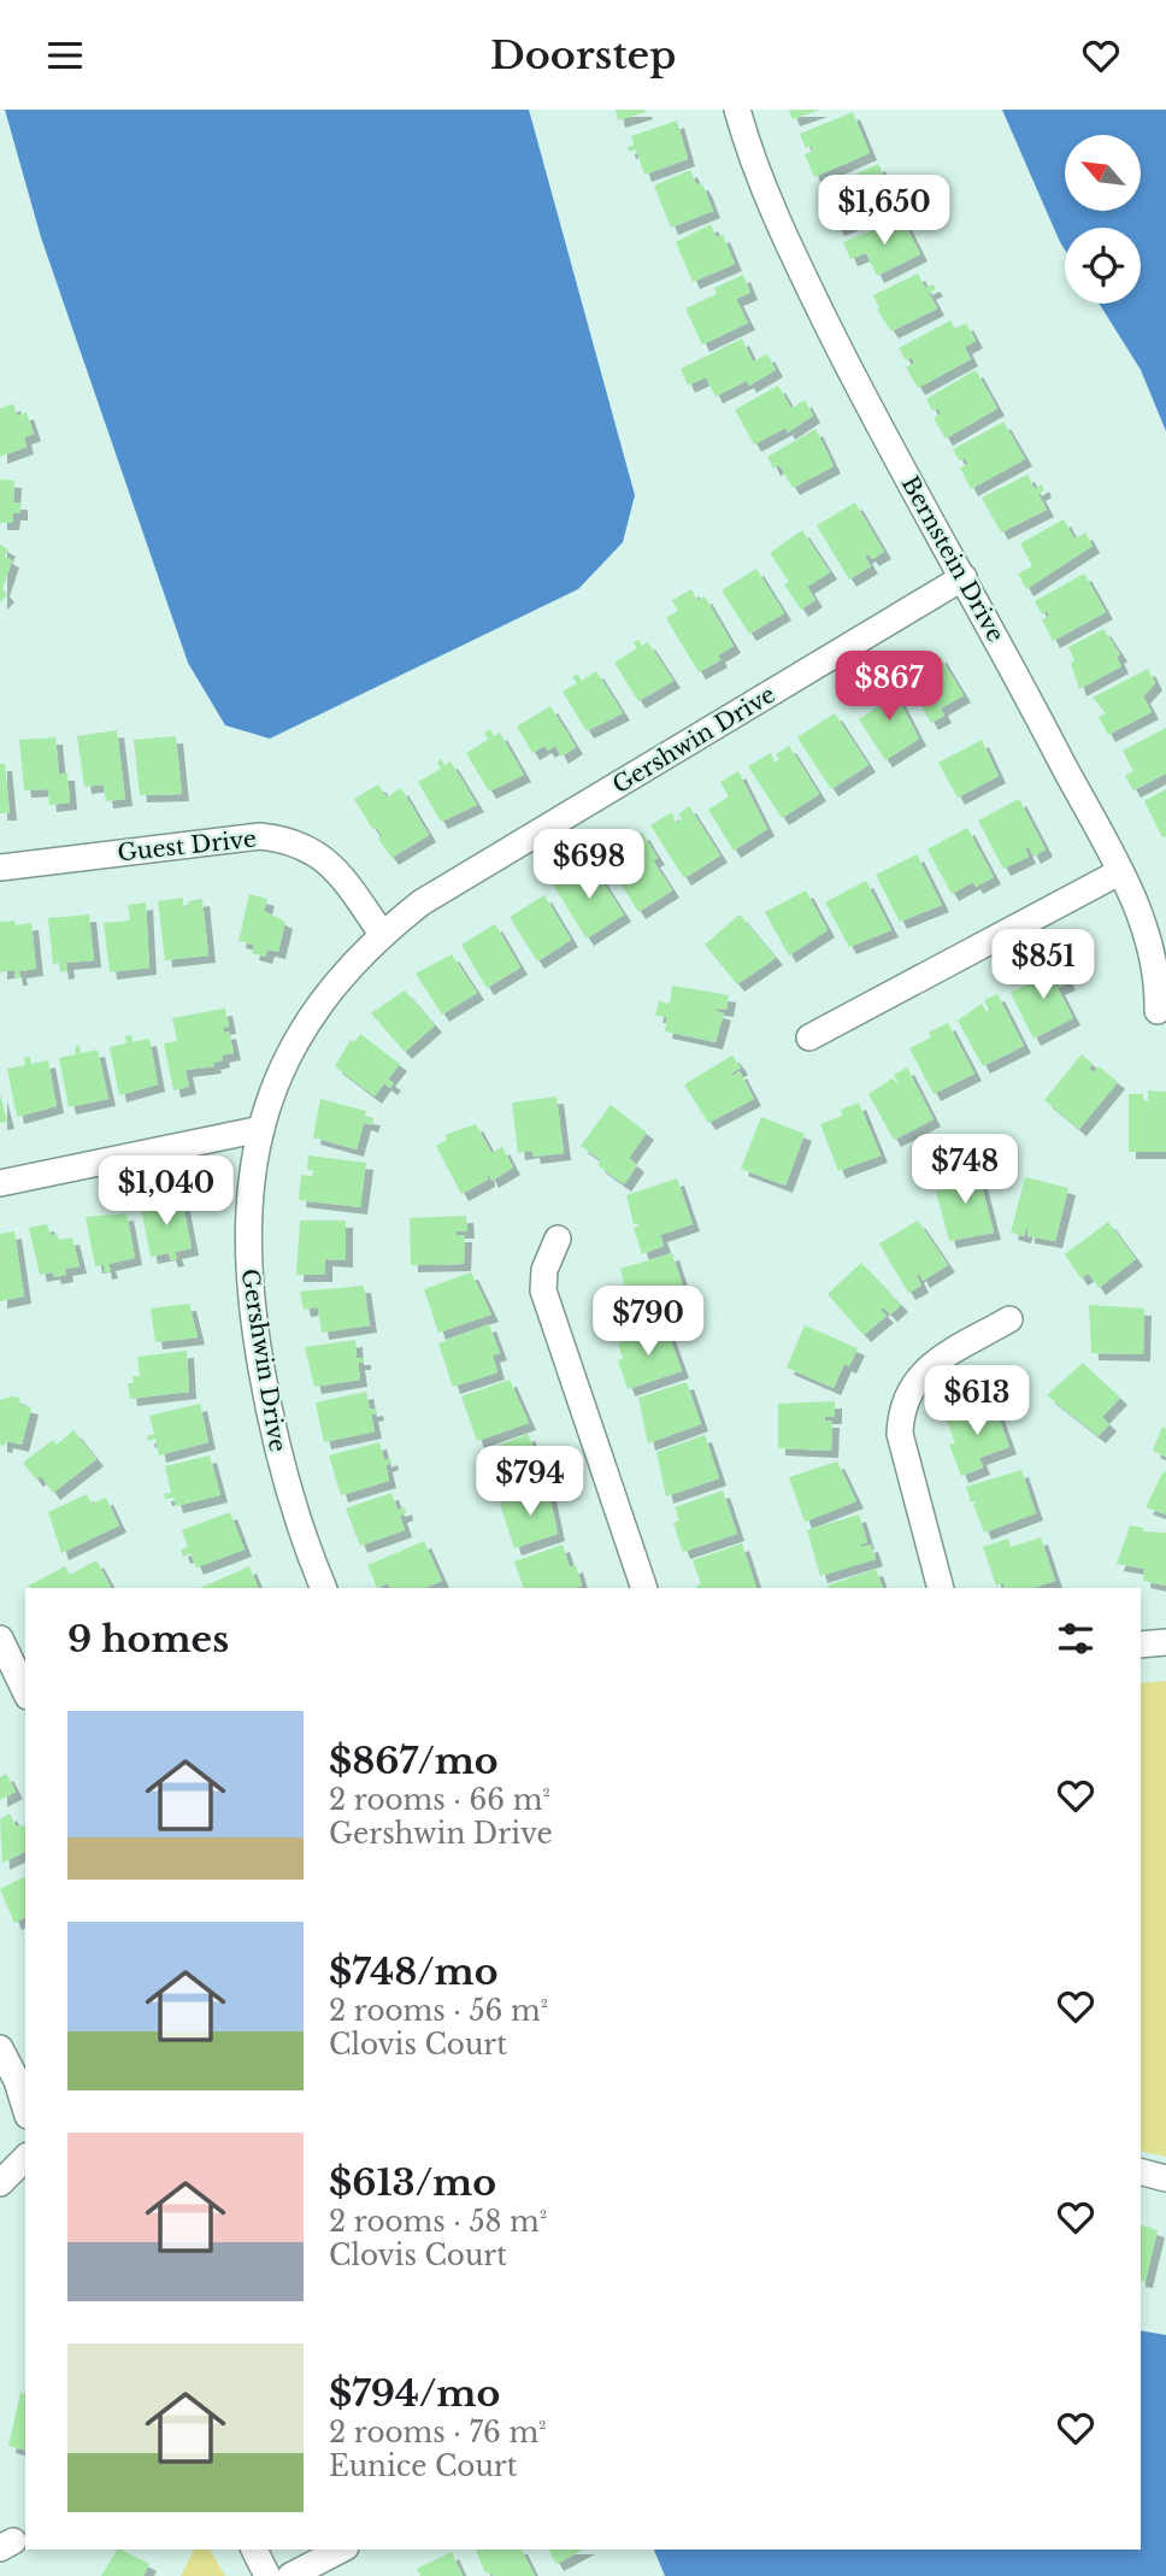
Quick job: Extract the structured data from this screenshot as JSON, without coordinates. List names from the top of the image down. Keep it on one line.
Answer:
{"streets":{"street":["Bernstein Drive","Gershwin Drive","Guest Drive"]},"crossings":[["Bernstein Drive","Gershwin Drive"],["Gershwin Drive","Guest Drive"]],"north":"top left","page":{"header":"Doorstep","price":["$1,650","$867","$698","$851","$748","$1,040","$790","$613","$794"],"heading":"9 homes","list":[{"name":"$867/mo","note":"2 rooms · 66 m² · Gershwin Drive"},{"name":"$748/mo","note":"2 rooms · 56 m² · Clovis Court"},{"name":"$613/mo","note":"2 rooms · 58 m² · Clovis Court"},{"name":"$794/mo","note":"2 rooms · 76 m² · Eunice Court"}]}}
